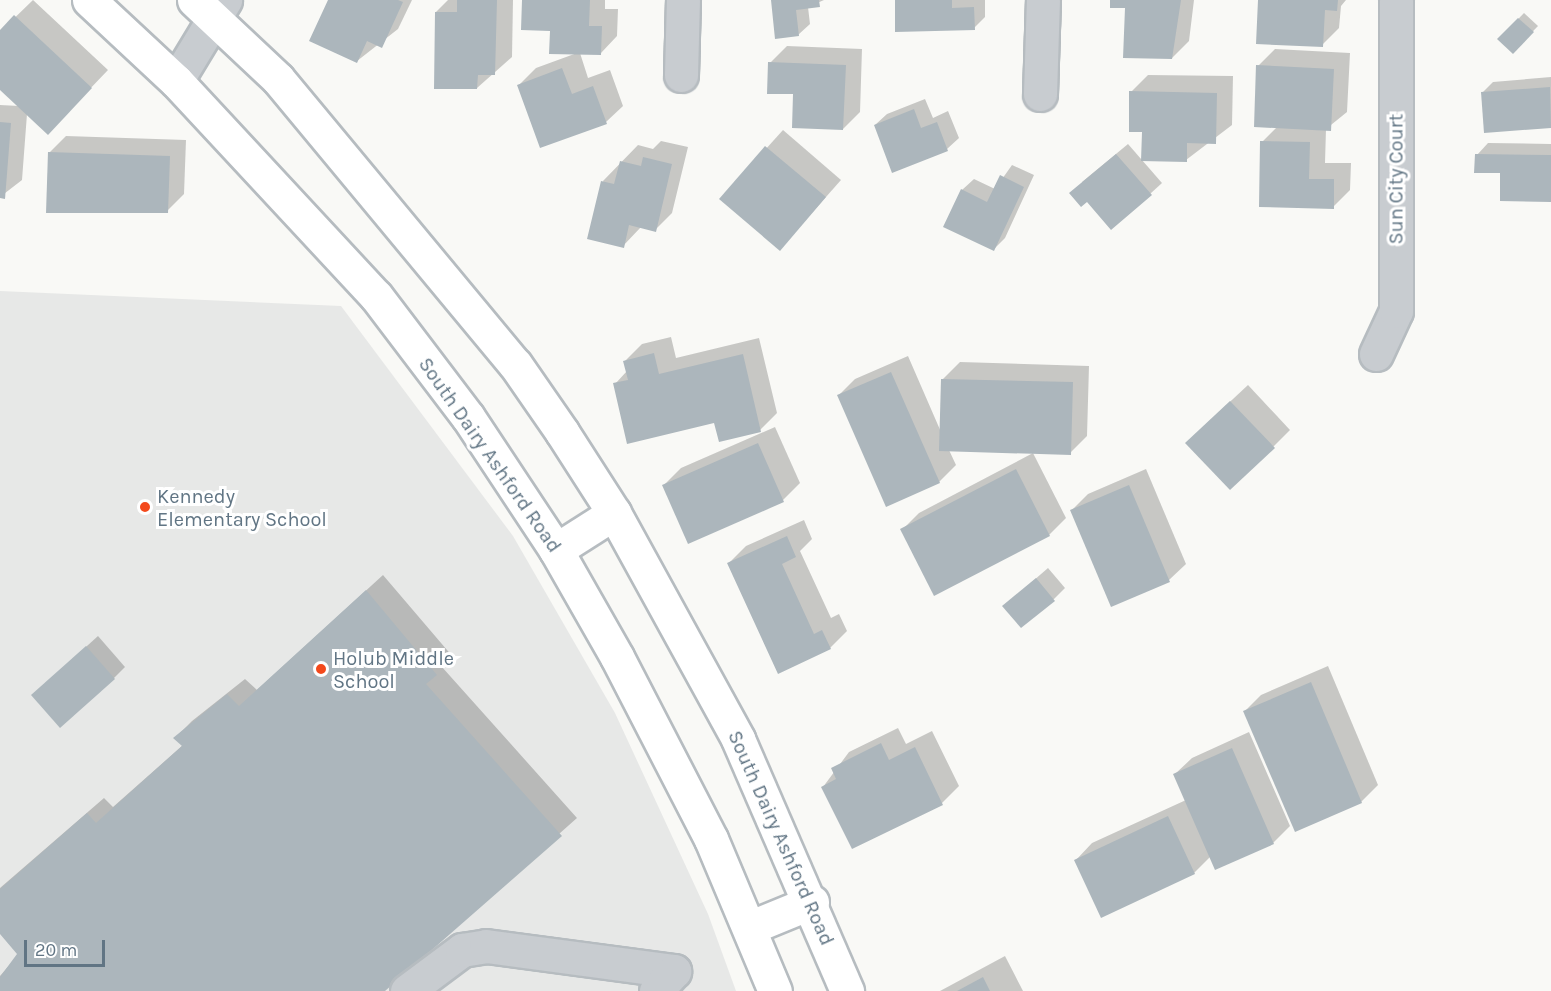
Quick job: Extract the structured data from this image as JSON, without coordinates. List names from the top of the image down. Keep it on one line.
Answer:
{"streets":{"main road":["South Dairy Ashford Road"],"street":["Sun City Court"]},"places":["Kennedy Elementary School","Holub Middle School"],"scale_bar":"20 m"}
